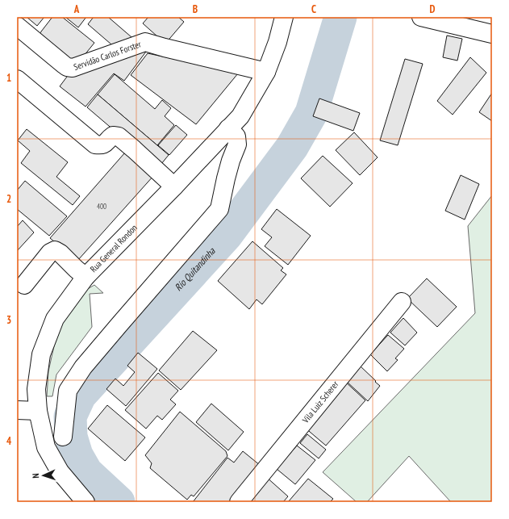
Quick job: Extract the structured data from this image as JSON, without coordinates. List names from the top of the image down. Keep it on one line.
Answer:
{"streets":{"main road":["Servidão Carlos Forster","Rua General Rondon","Vila Luiz Scherer"]},"crossings":[["Servidão Carlos Forster","Rua General Rondon"]],"water":["Rio Quitandinha"],"house_numbers":["400"],"north":"left","grid":{"columns":["A","B","C","D"],"rows":["1","2","3","4"]}}
